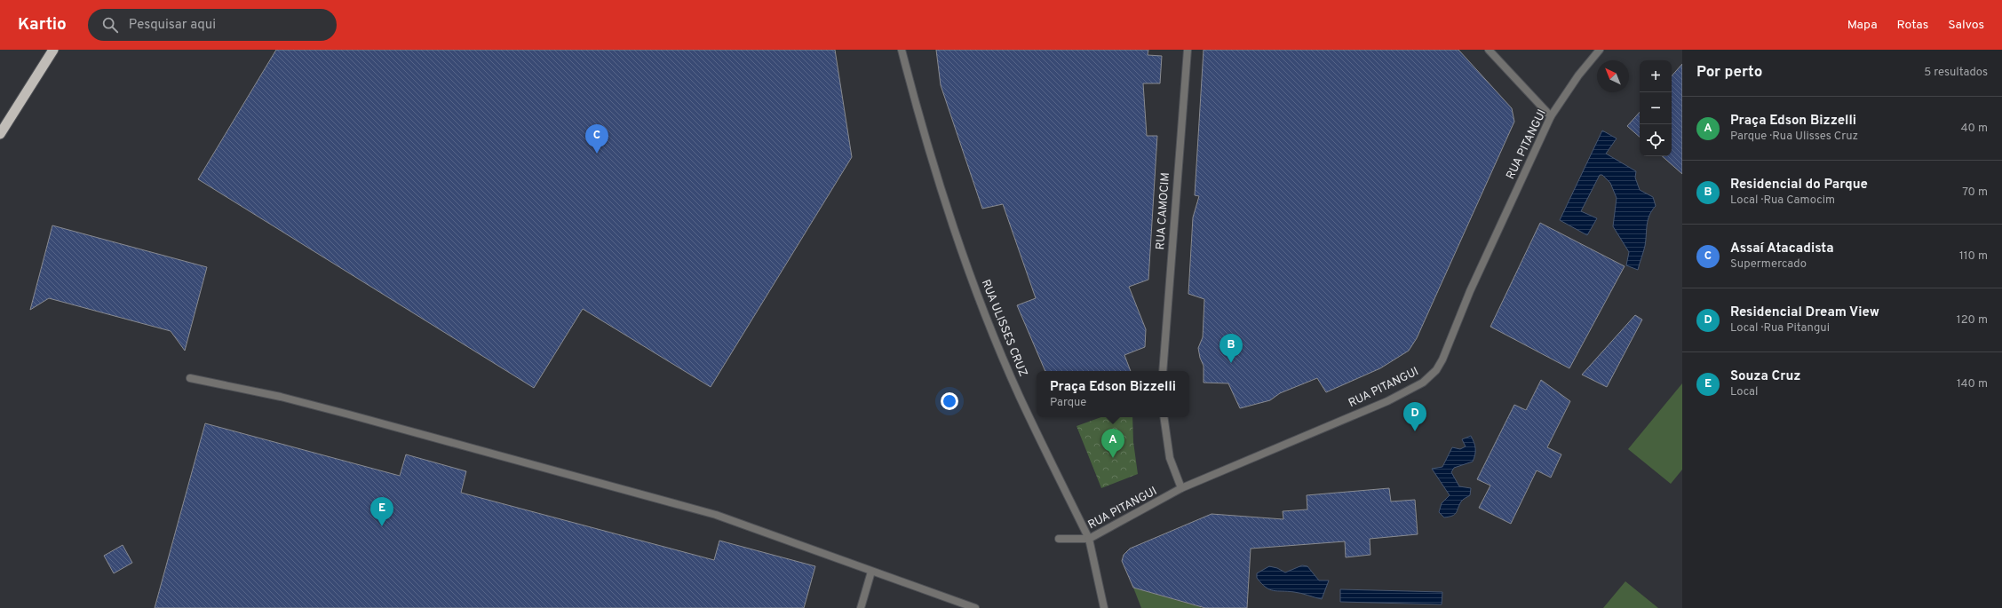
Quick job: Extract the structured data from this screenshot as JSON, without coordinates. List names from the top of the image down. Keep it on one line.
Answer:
{"streets":{"street":["RUA PITANGUI","RUA CAMOCIM","RUA ULISSES CRUZ"]},"crossings":[["RUA PITANGUI","RUA ULISSES CRUZ"]],"north":"top left","page":{"header":"Kartio","search":"Pesquisar aqui","nav":["Mapa","Rotas","Salvos"],"heading":["Por perto","5 resultados"],"map_buttons":["+","−"],"list":[{"mark":"A","name":"Praça Edson Bizzelli","note":"Parque · Rua Ulisses Cruz","value":"40 m"},{"mark":"B","name":"Residencial do Parque","note":"Local · Rua Camocim","value":"70 m"},{"mark":"C","name":"Assaí Atacadista","note":"Supermercado","value":"110 m"},{"mark":"D","name":"Residencial Dream View","note":"Local · Rua Pitangui","value":"120 m"},{"mark":"E","name":"Souza Cruz","note":"Local","value":"140 m"}],"pins":["C","B","D","A","E"],"popup":["Praça Edson Bizzelli","Parque"]}}
